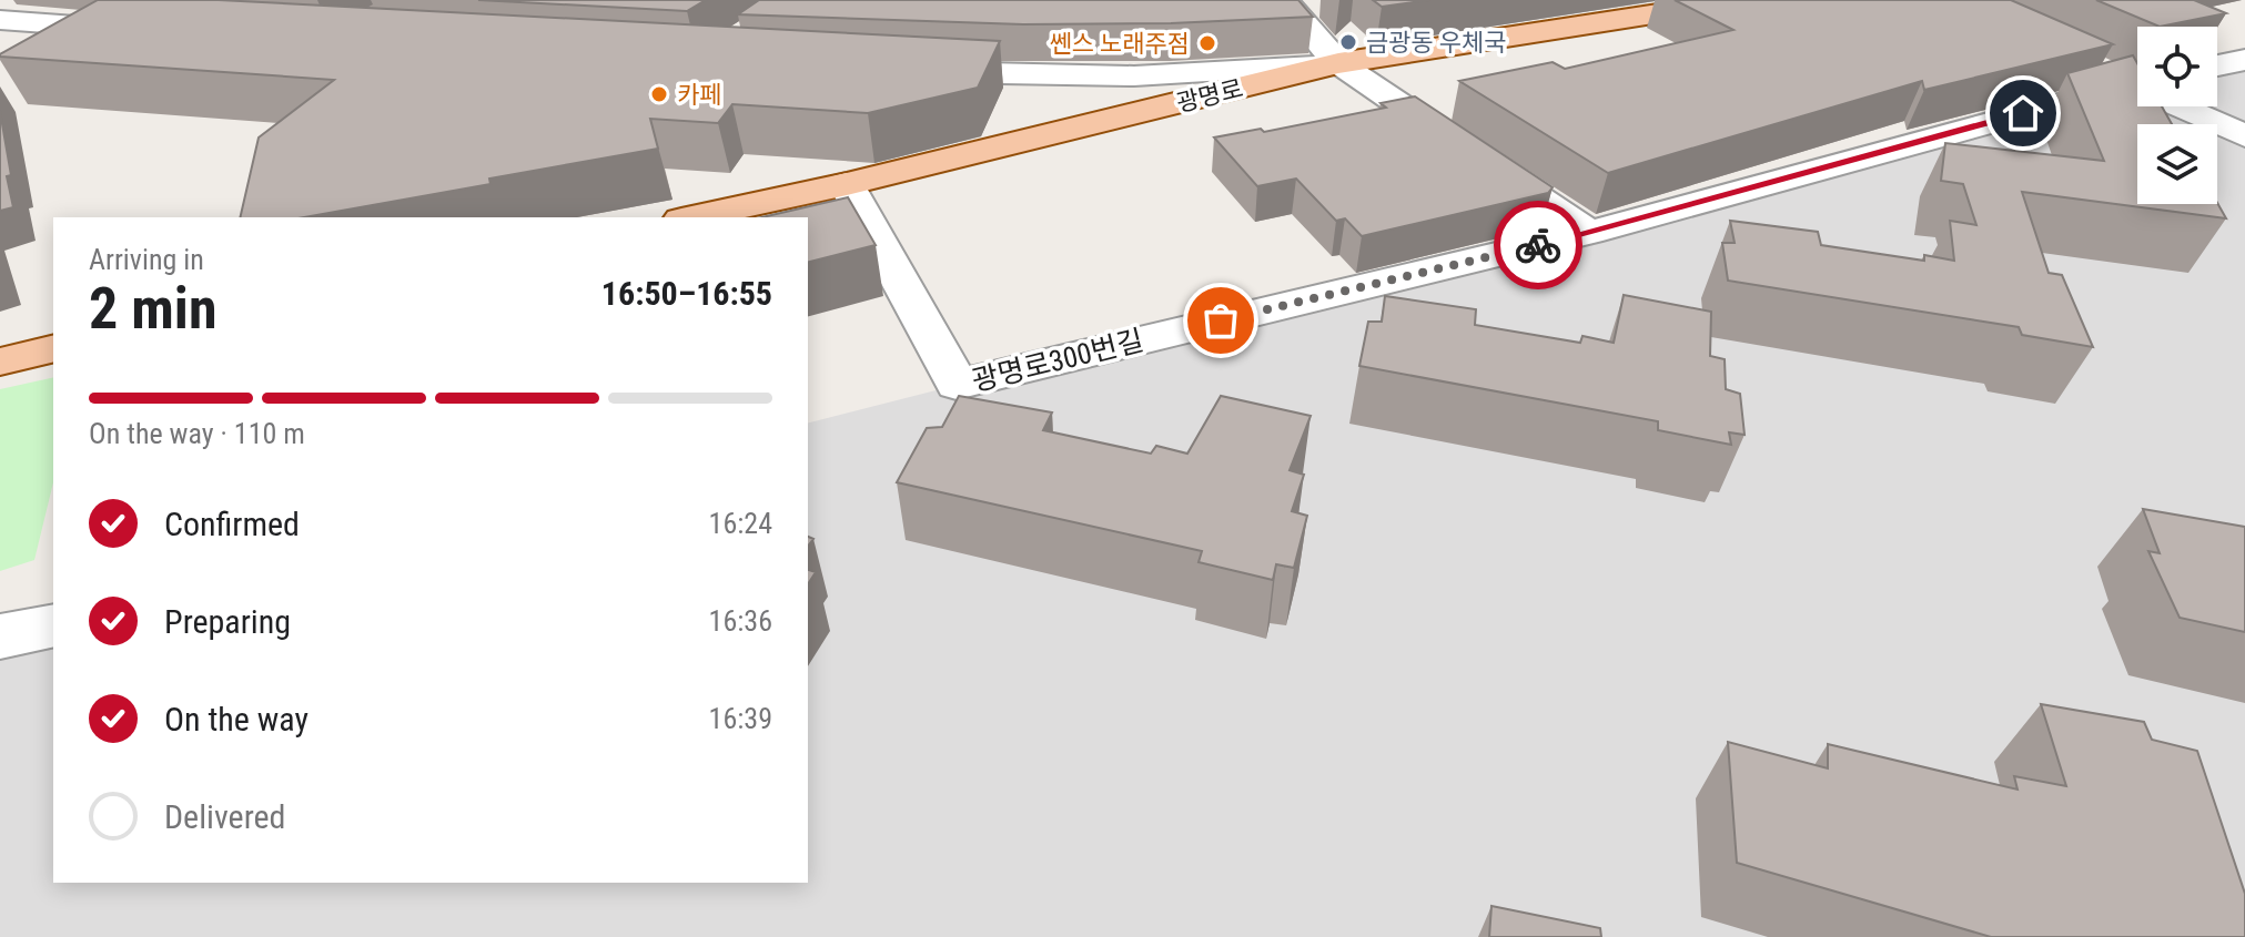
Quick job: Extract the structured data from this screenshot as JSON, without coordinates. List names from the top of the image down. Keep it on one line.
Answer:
{"streets":{"main road":["광명로"],"street":["광명로300번길"]},"crossings":[["광명로","광명로300번길"]],"places":["금광동 우체국","쎈스 노래주점","카페"],"page":{"heading":["2 min","Arriving in","16:50–16:55"],"bar":"On the way · 110 m","list":[["Confirmed","16:24"],["Preparing","16:36"],["On the way","16:39"],"Delivered"]}}
